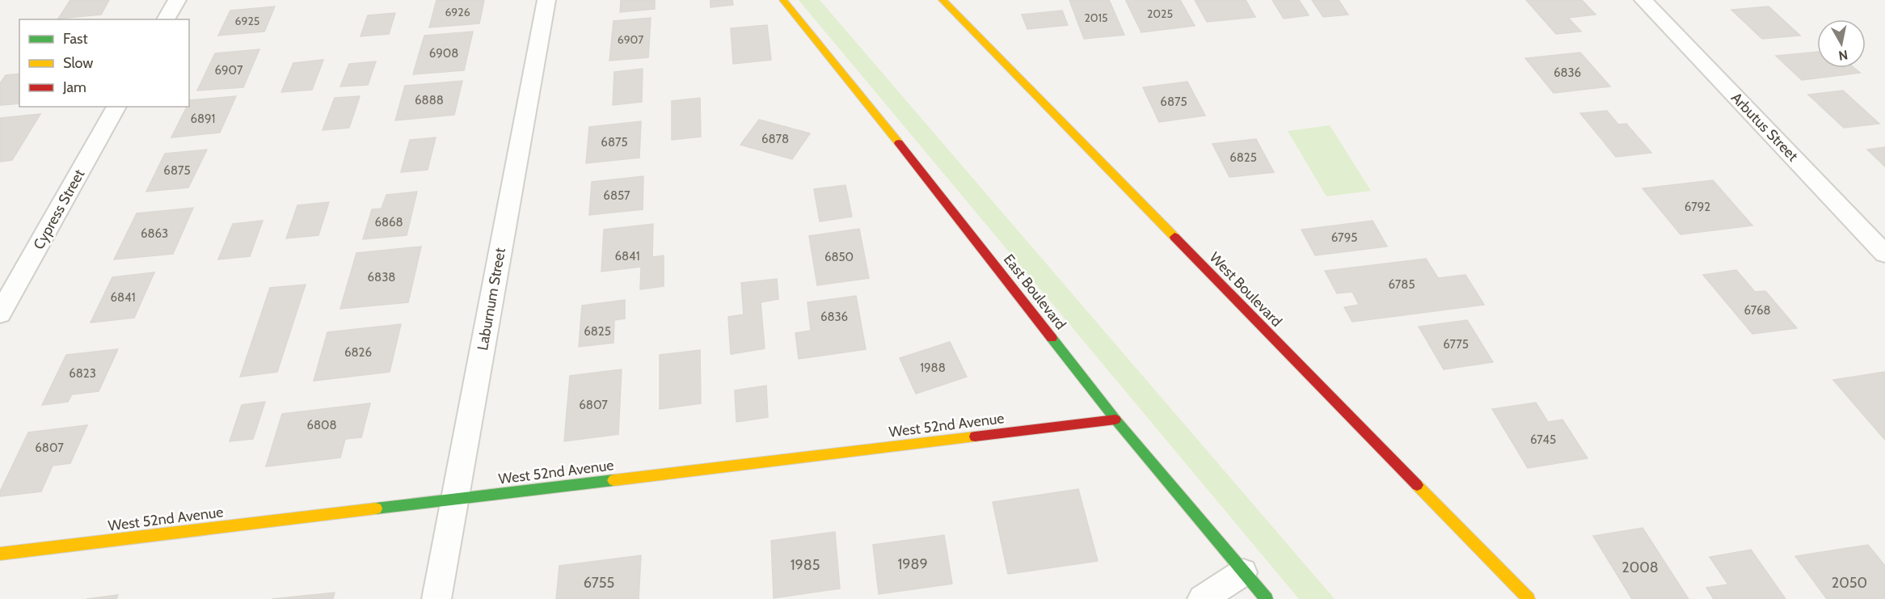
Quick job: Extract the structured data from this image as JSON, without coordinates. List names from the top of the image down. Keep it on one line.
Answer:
{"streets":{"street":["Arbutus Street","Cypress Street","West Boulevard","East Boulevard","Laburnum Street","West 52nd Avenue"]},"crossings":[["East Boulevard","West 52nd Avenue"],["Laburnum Street","West 52nd Avenue"]],"house_numbers":["6926","2025","2015","6925","6907","6908","6907","6836","6888","6875","6891","6878","6875","6825","6875","6857","6792","6868","6863","6795","6841","6850","6838","6785","6841","6768","6836","6825","6775","6826","1988","6823","6807","6808","6745","6807","1989","1985","2008","6755","2050"],"legend":["Fast","Slow","Jam"],"north":"bottom"}
